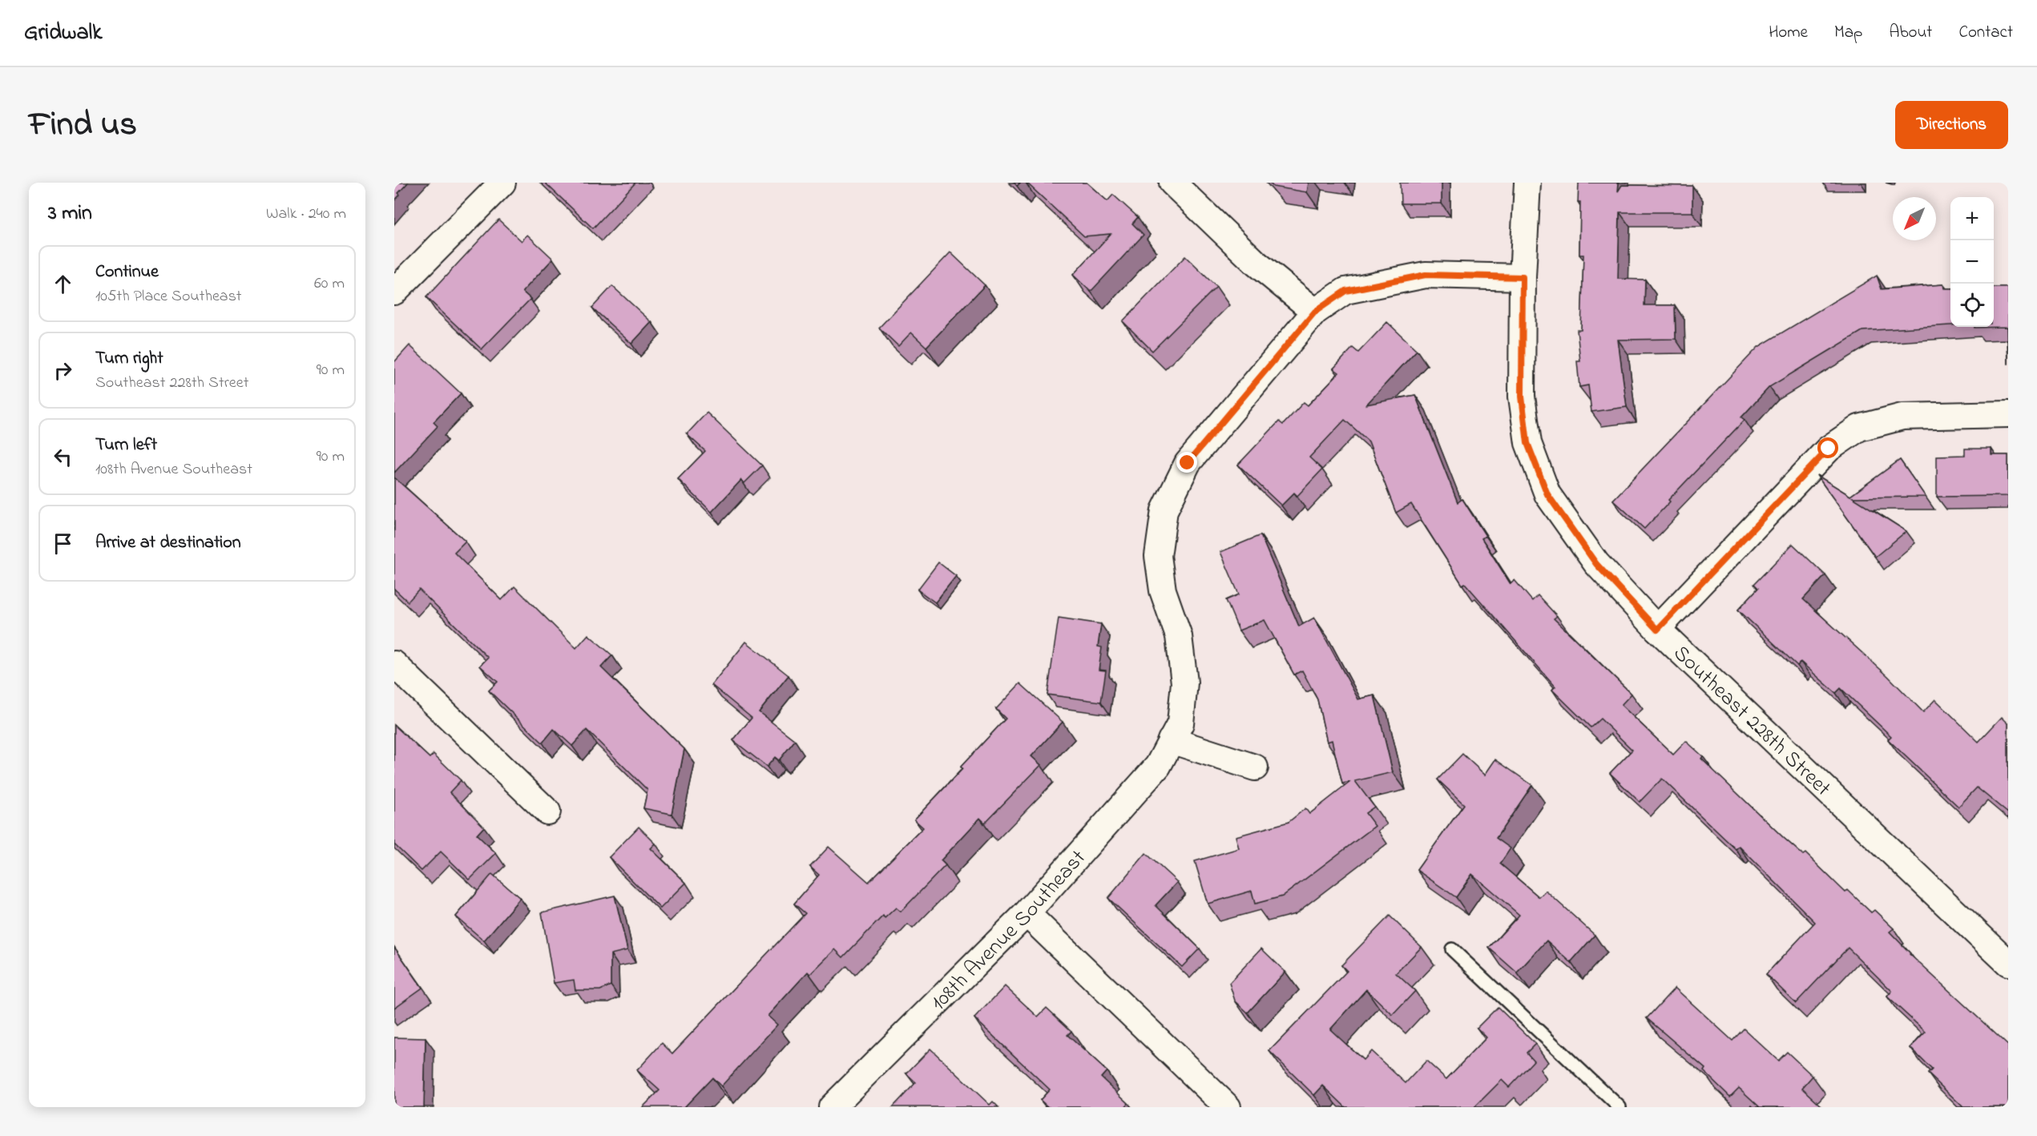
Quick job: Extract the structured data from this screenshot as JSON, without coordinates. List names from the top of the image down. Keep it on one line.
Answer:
{"streets":{"street":["Southeast 228th Street","108th Avenue Southeast"]},"crossings":[["Southeast 228th Street","108th Avenue Southeast"]],"north":"bottom left","page":{"header":"Gridwalk","nav":["Home","Map","About","Contact"],"title":"Find us","buttons":"Directions","heading":["3 min","Walk · 240 m"],"map_buttons":["+","−"],"list":[["Continue","105th Place Southeast","60 m"],["Turn right","Southeast 228th Street","90 m"],["Turn left","108th Avenue Southeast","90 m"],"Arrive at destination"]}}
